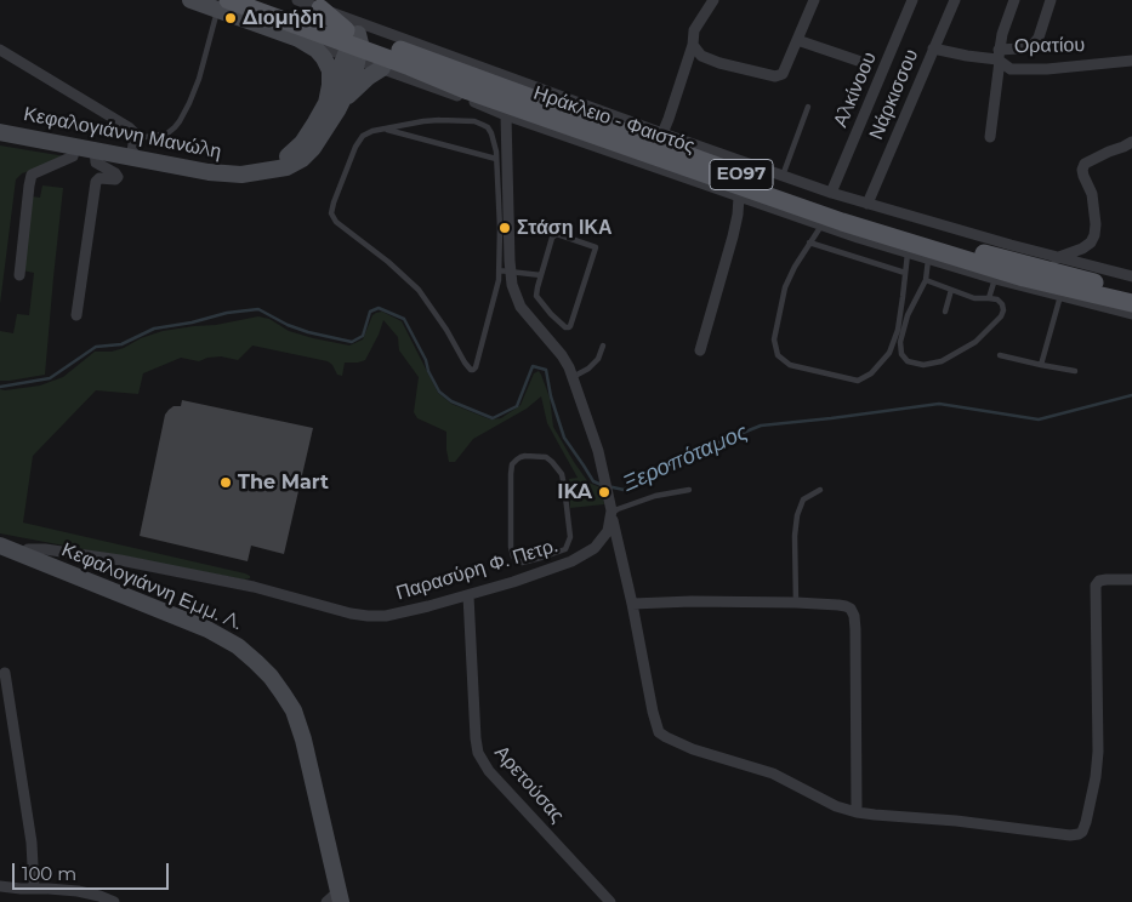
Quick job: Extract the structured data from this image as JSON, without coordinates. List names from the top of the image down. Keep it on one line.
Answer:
{"streets":{"main road":["Ηράκλειο - Φαιστός","Κεφαλογιάννη Μανώλη","ΕΟ97","Κεφαλογιάννη Εμμ. Λ."],"street":["Ορατίου","Αλκίνοου","Νάρκισσου","Παρασύρη Φ. Πετρ.","Αρετούσας"]},"crossings":[["Ορατίου","Νάρκισσου"],["Ηράκλειο - Φαιστός","Κεφαλογιάννη Μανώλη"],["Παρασύρη Φ. Πετρ.","Κεφαλογιάννη Εμμ. Λ."],["Παρασύρη Φ. Πετρ.","Αρετούσας"]],"water":["Ξεροπόταμος"],"places":["Διομήδη","Στάση ΙΚΑ","The Mart","IKA"],"scale_bar":"100 m"}
